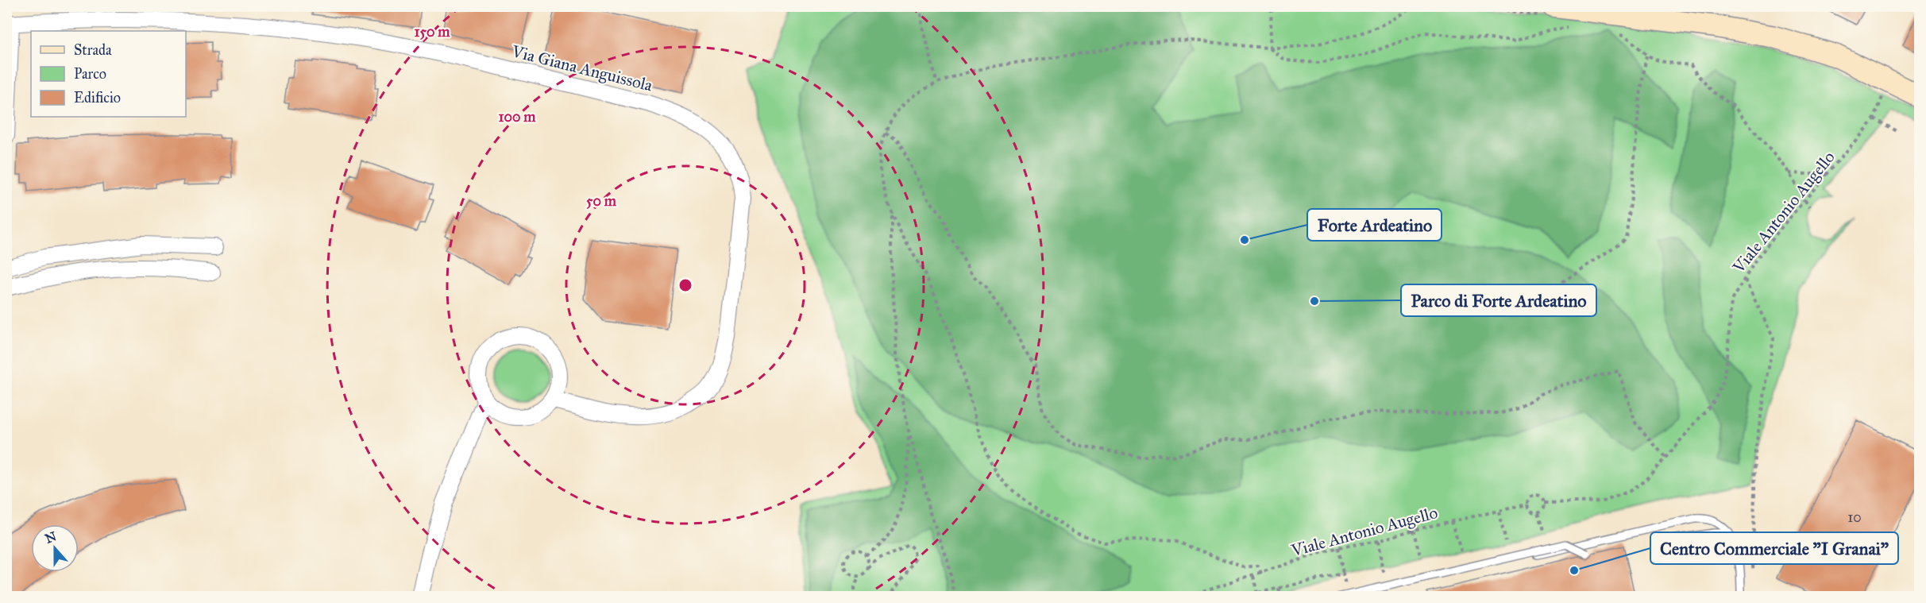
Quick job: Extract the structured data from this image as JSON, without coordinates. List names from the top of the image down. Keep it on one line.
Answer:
{"streets":{"street":["Via Giana Anguissola"],"path":["Viale Antonio Augello"]},"places":["Forte Ardeatino","Parco di Forte Ardeatino","Centro Commerciale \"I Granai\""],"house_numbers":["10"],"legend":["Strada","Parco","Edificio"],"north":"top","rings":["150 m","100 m","50 m"]}
